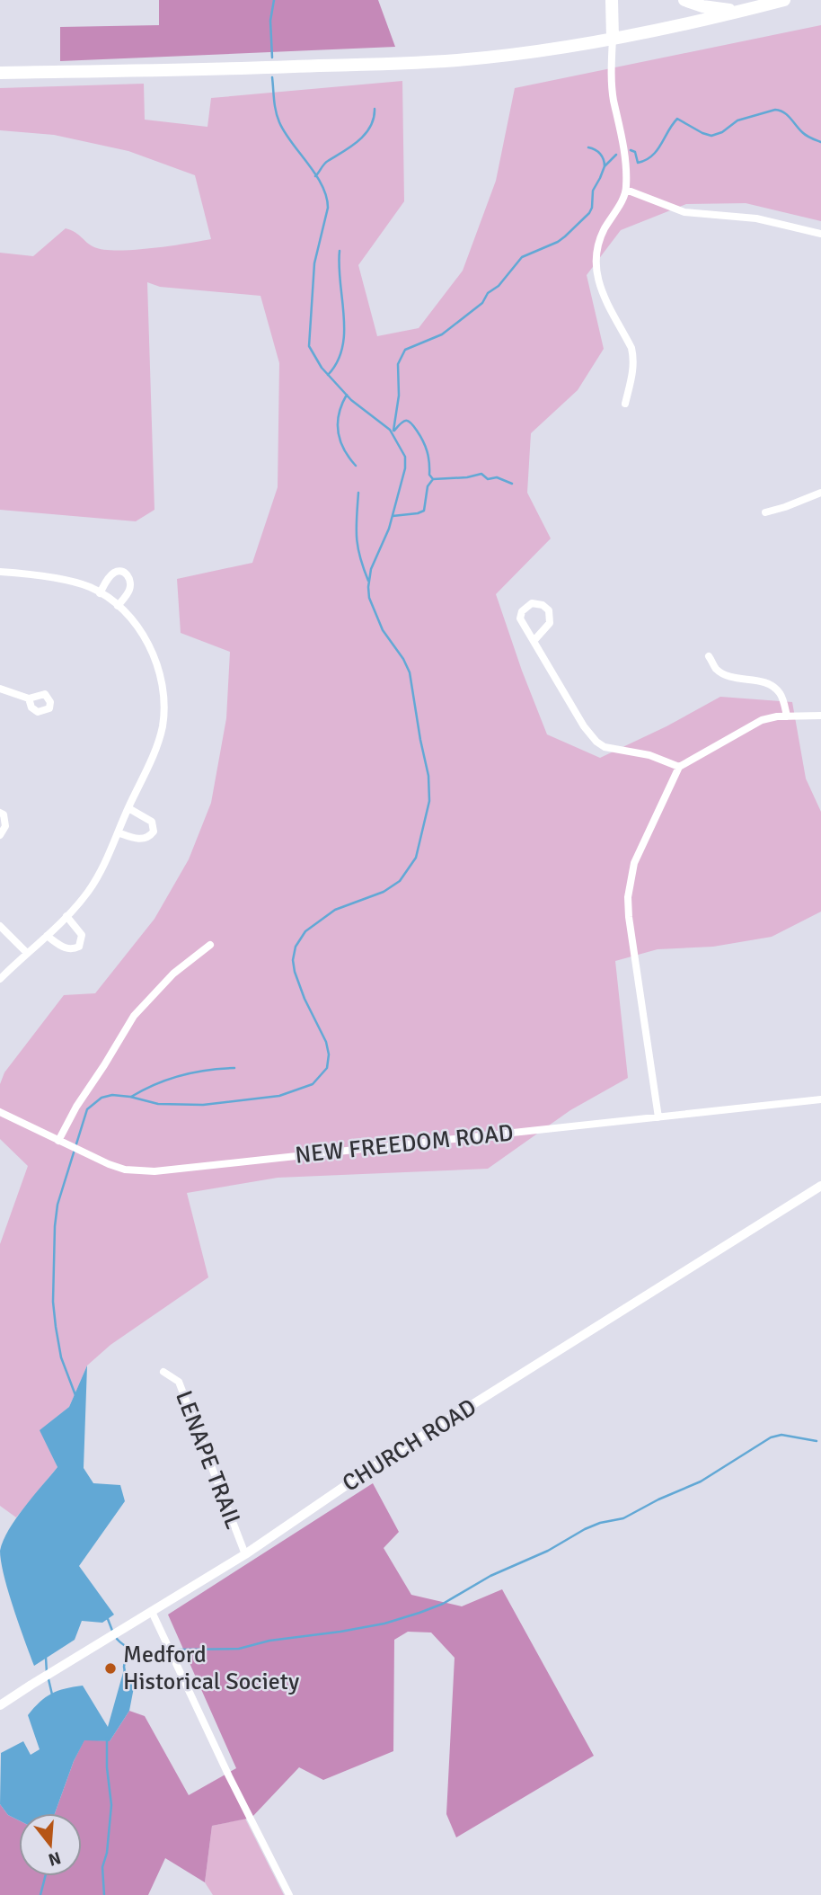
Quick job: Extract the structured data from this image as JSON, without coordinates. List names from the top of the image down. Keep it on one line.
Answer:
{"streets":{"main road":["CHURCH ROAD"],"street":["NEW FREEDOM ROAD","LENAPE TRAIL"]},"crossings":[["CHURCH ROAD","LENAPE TRAIL"]],"places":["Medford Historical Society"],"north":"bottom"}
